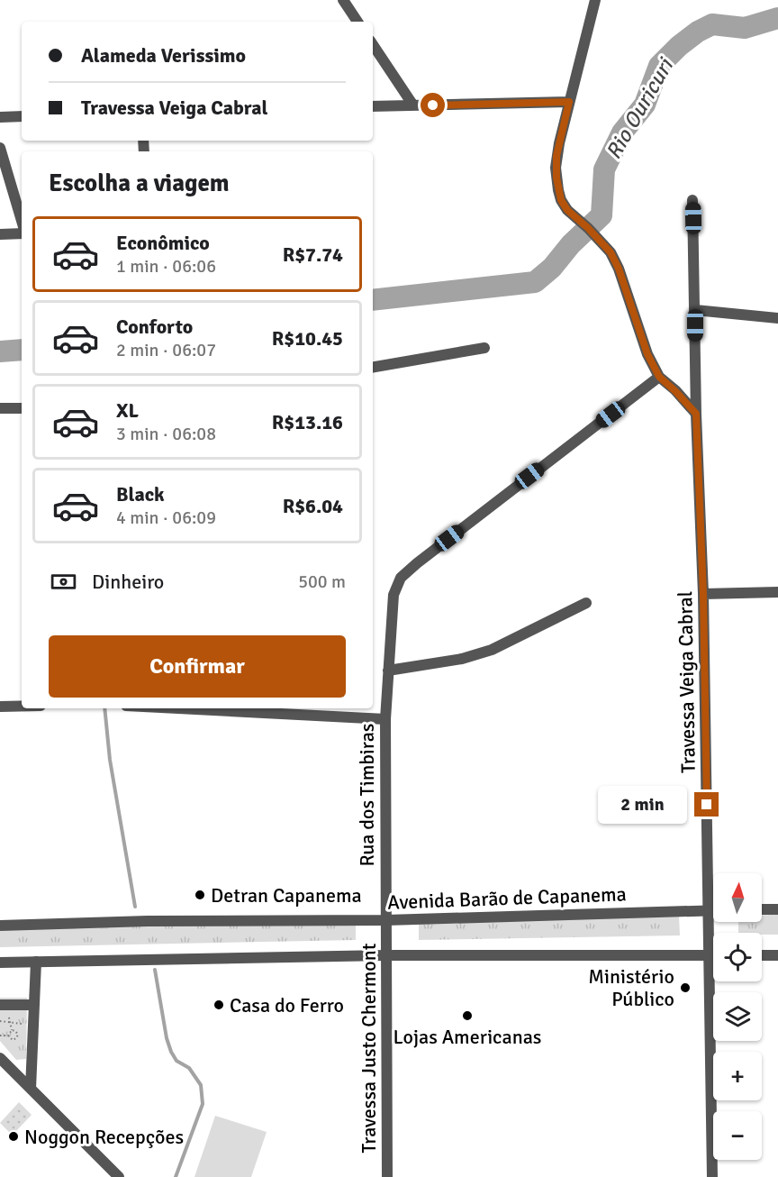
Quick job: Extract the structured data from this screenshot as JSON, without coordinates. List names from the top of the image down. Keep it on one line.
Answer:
{"streets":{"street":["Travessa Veiga Cabral","Rua dos Timbiras","Avenida Barão de Capanema","Travessa Justo Chermont"]},"crossings":[["Travessa Veiga Cabral","Avenida Barão de Capanema"],["Rua dos Timbiras","Avenida Barão de Capanema"],["Rua dos Timbiras","Travessa Justo Chermont"],["Avenida Barão de Capanema","Travessa Justo Chermont"]],"water":["Rio Ouricuri"],"places":["Detran Capanema","Ministério Público","Casa do Ferro","Lojas Americanas","Noggon Recepções"],"north":"top","page":{"banner":["Alameda Verissimo","Travessa Veiga Cabral"],"heading":"Escolha a viagem","list":[{"name":"Econômico","note":"1 min · 06:06","value":"R$7.74"},{"name":"Conforto","note":"2 min · 06:07","value":"R$10.45"},{"name":"XL","note":"3 min · 06:08","value":"R$13.16"},{"name":"Black","note":"4 min · 06:09","value":"R$6.04"}],"pay":["Dinheiro","500 m"],"buttons":"Confirmar","bubble":"2 min","map_buttons":["+","−"]}}
